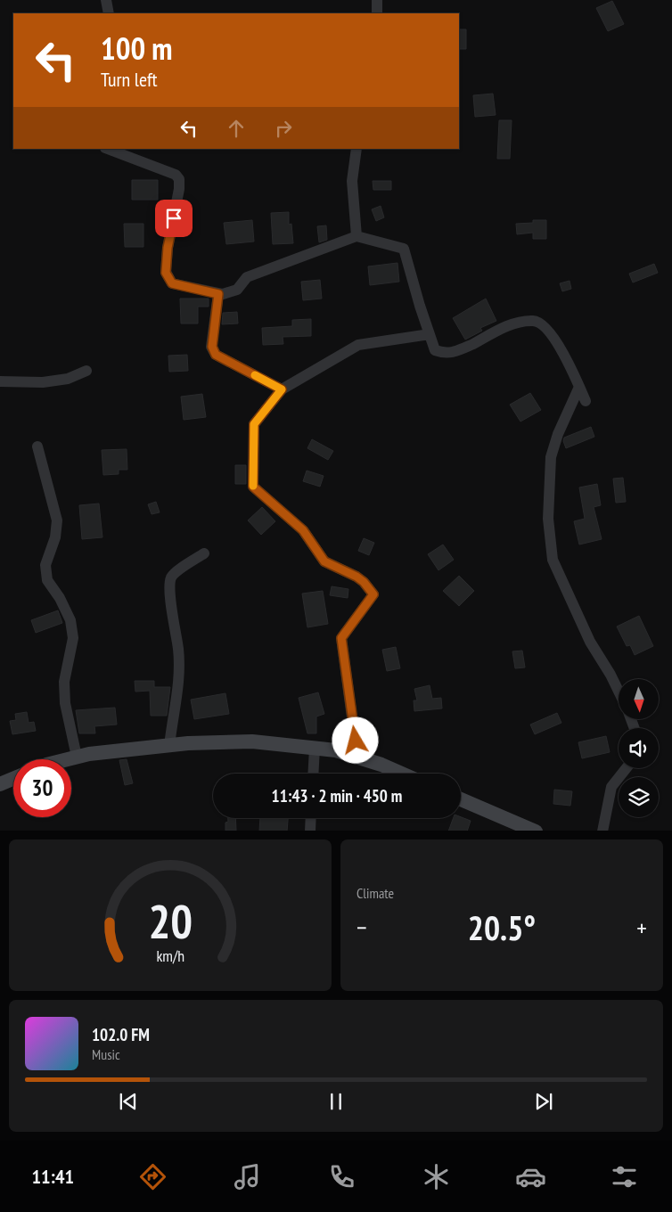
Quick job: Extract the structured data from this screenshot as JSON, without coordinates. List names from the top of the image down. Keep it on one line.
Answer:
{"north":"bottom","page":{"turn":["100 m","Turn left"],"limit":"30","trip":"11:43 · 2 min · 450 m","tile":"Climate","heat":["−","20.5°","+"],"song":["102.0 FM","Music"],"tabs":"11:41","gauge":["20","km/h"]}}
